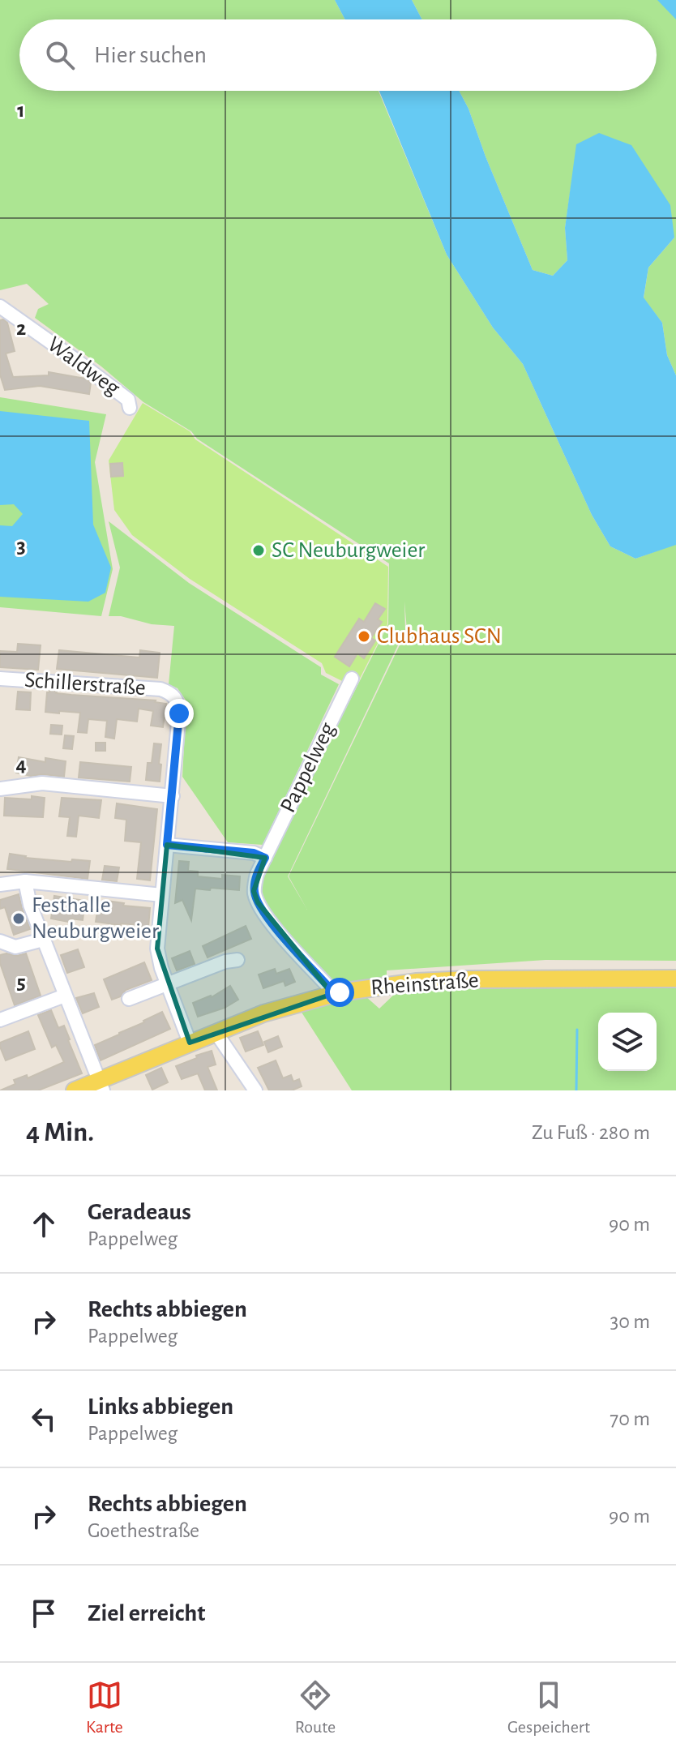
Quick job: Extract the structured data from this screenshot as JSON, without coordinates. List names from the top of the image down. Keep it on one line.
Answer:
{"streets":{"main road":["Rheinstraße"],"street":["Waldweg","Schillerstraße","Pappelweg"]},"crossings":[["Pappelweg","Rheinstraße"]],"places":["SC Neuburgweier","Clubhaus SCN","Festhalle Neuburgweier"],"page":{"search":"Hier suchen","heading":["4 Min.","Zu Fuß · 280 m"],"list":[["Geradeaus","Pappelweg","90 m"],["Rechts abbiegen","Pappelweg","30 m"],["Links abbiegen","Pappelweg","70 m"],["Rechts abbiegen","Goethestraße","90 m"],"Ziel erreicht"],"nav":["Karte","Route","Gespeichert"]},"grid":{"rows":["1","2","3","4","5"]}}
